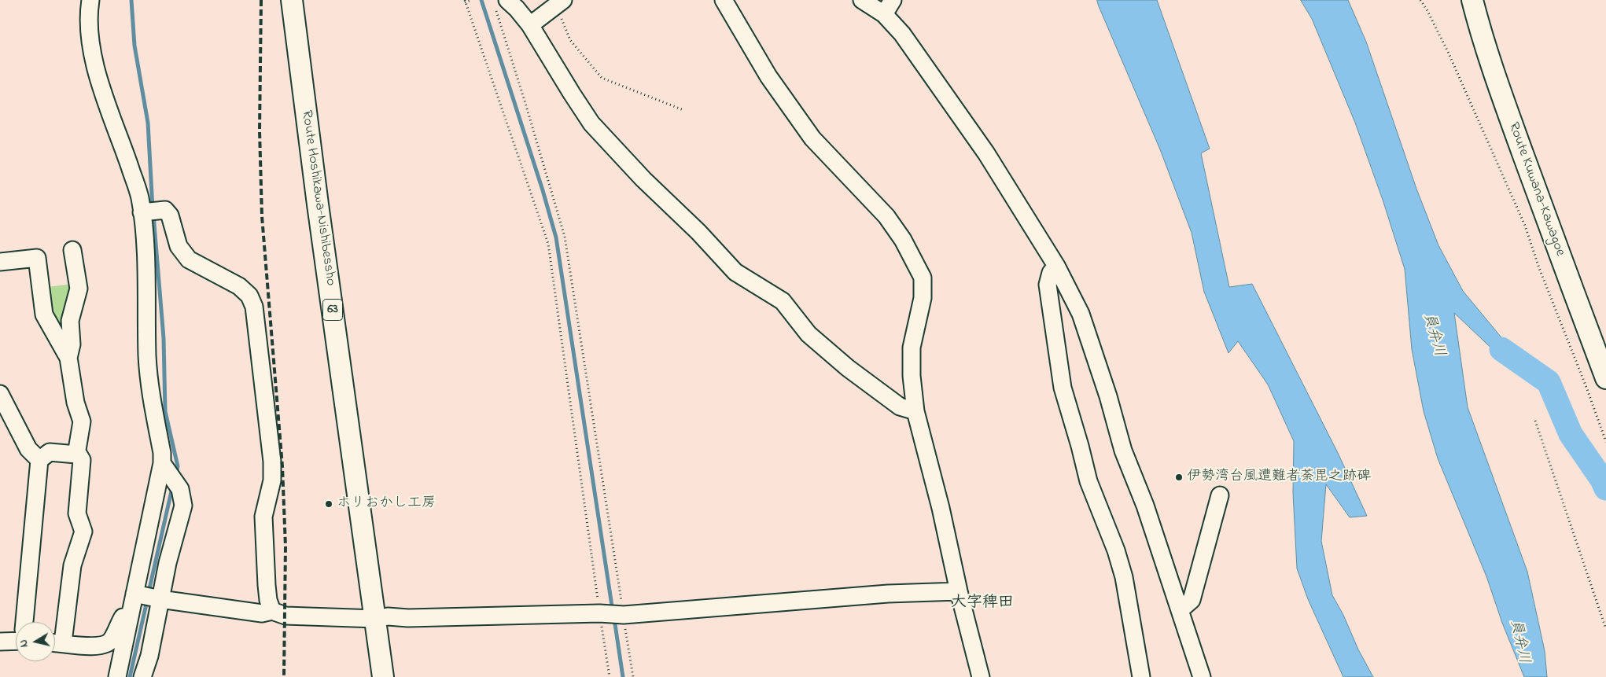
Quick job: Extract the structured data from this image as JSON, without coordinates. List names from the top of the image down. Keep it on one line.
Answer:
{"streets":{"main road":["Route Kuwana-Kawagoe","Route Hoshikawa-Nishibessho","63"]},"districts":["大字稗田"],"water":["員弁川"],"places":["伊勢湾台風遭難者荼毘之跡碑","ホリおかし工房"],"north":"left"}
